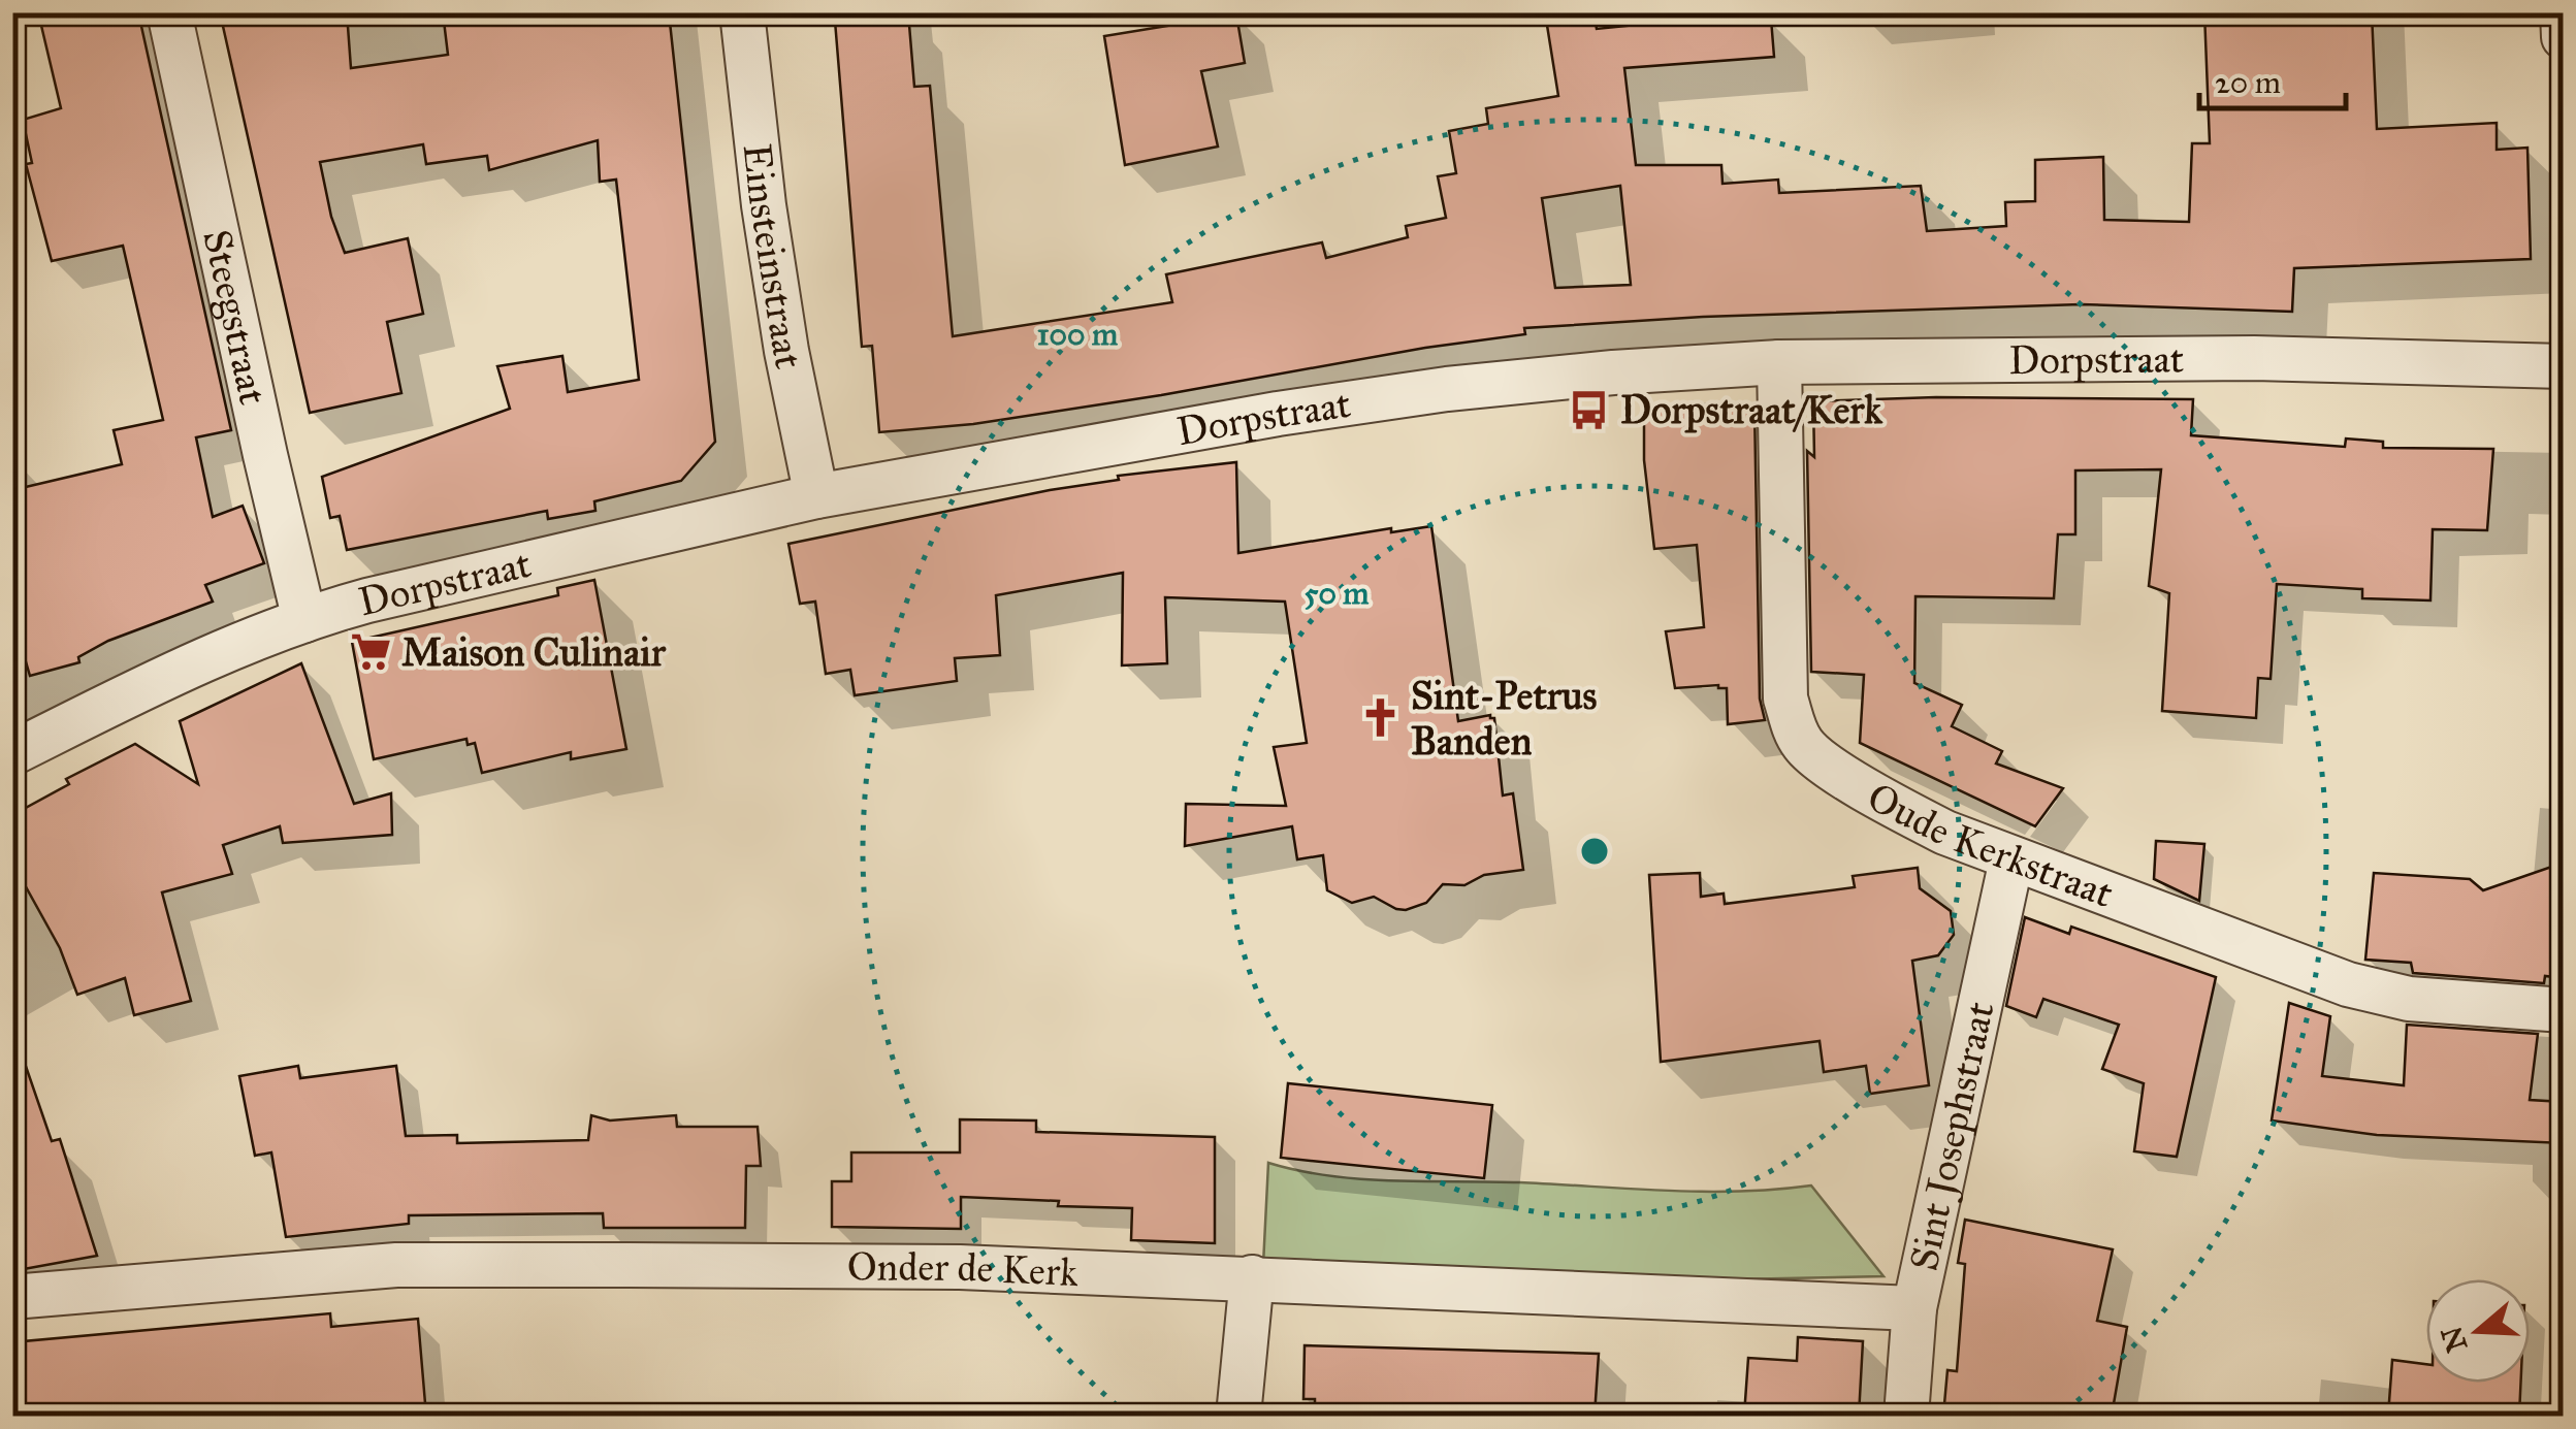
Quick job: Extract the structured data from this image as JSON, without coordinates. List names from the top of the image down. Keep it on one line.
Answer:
{"streets":{"street":["Einsteinstraat","Steegstraat","Dorpstraat","Oude Kerkstraat","Sint Josephstraat","Onder de Kerk"]},"crossings":[["Einsteinstraat","Dorpstraat"],["Steegstraat","Dorpstraat"],["Dorpstraat","Oude Kerkstraat"],["Oude Kerkstraat","Sint Josephstraat"],["Sint Josephstraat","Onder de Kerk"]],"places":{"bus stop":["Dorpstraat/Kerk"],"supermarket":["Maison Culinair"],"church":["Sint-Petrus Banden"]},"scale_bar":"20 m","north":"left","rings":["100 m","50 m"]}
